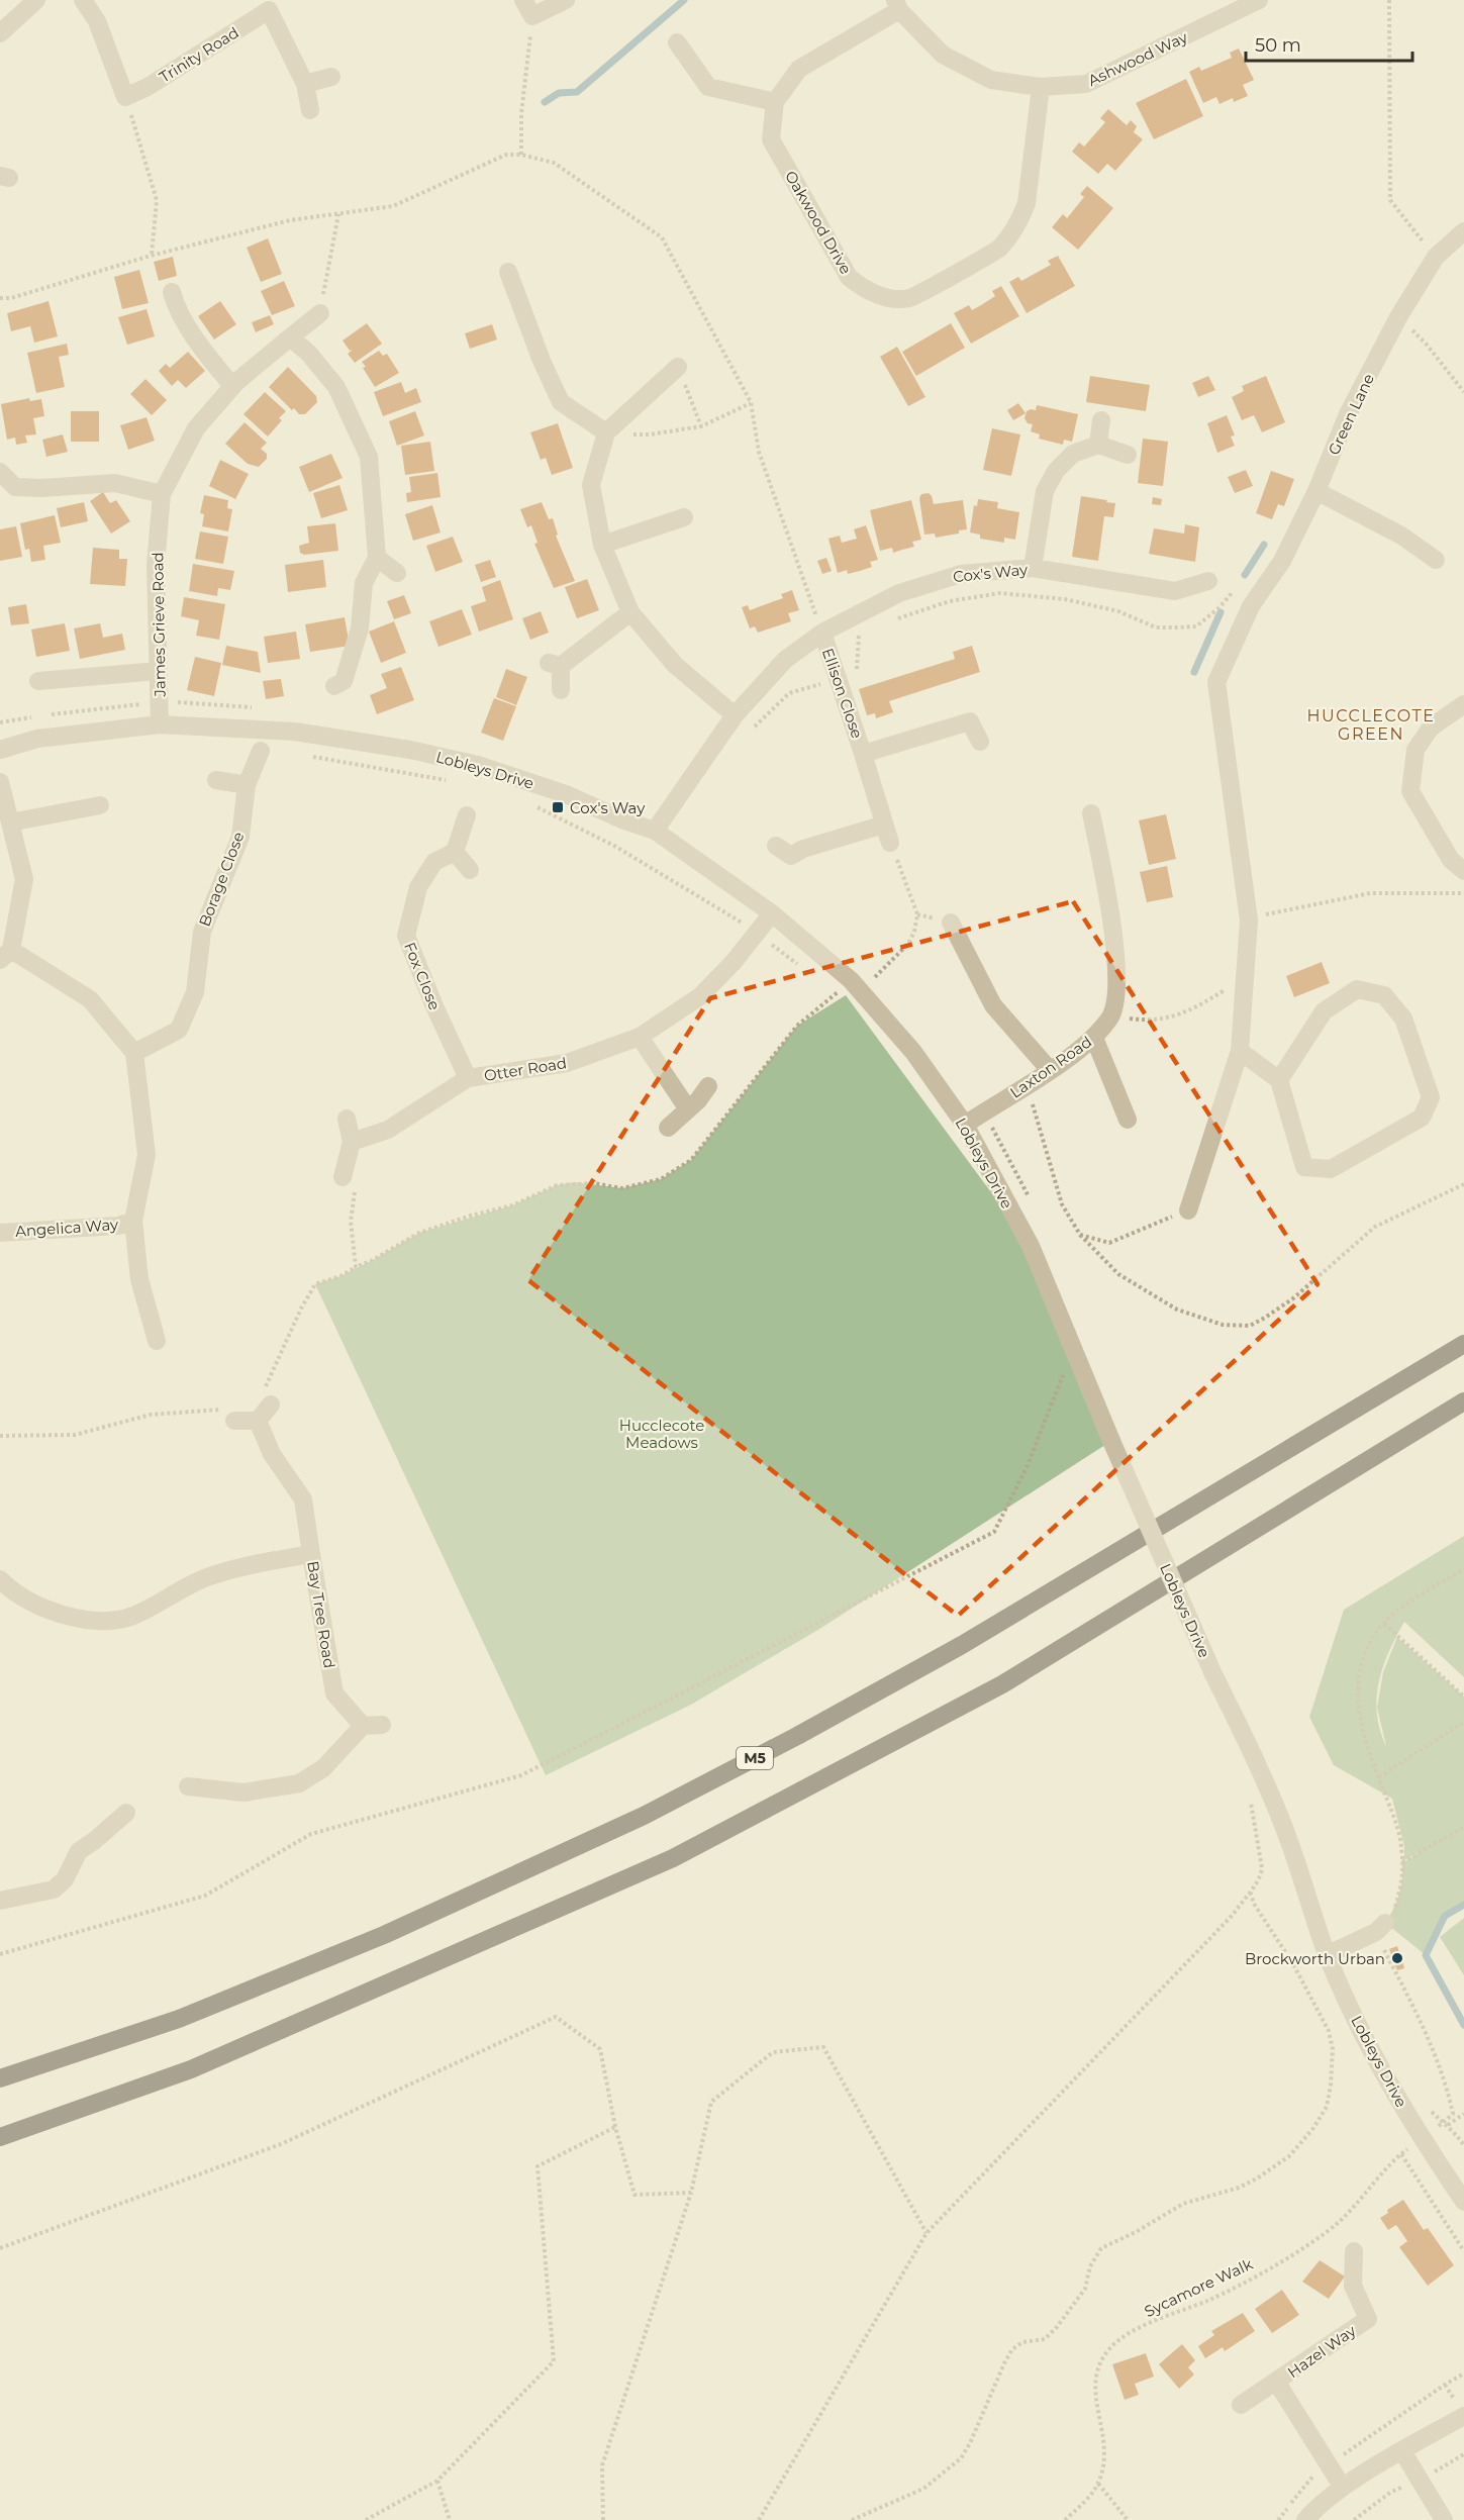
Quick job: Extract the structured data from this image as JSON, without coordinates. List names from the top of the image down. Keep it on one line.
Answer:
{"streets":{"highway":["M5"],"street":["Trinity Road","Ashwood Way","Oakwood Drive","Green Lane","Cox's Way","James Grieve Road","Ellison Close","Lobleys Drive","Borage Close","Fox Close","Laxton Road","Otter Road","Angelica Way","Bay Tree Road","Hazel Way"],"path":["Sycamore Walk"]},"crossings":[["Ashwood Way","Oakwood Drive"],["Cox's Way","Ellison Close"],["Cox's Way","Lobleys Drive"],["James Grieve Road","Lobleys Drive"],["Lobleys Drive","Laxton Road"],["Lobleys Drive","Otter Road"],["Borage Close","Angelica Way"],["Fox Close","Otter Road"]],"districts":["HUCCLECOTE GREEN"],"parks":["Hucclecote Meadows"],"places":{"transit":["Cox's Way"],"other":["Brockworth Urban"]},"scale_bar":"50 m"}
